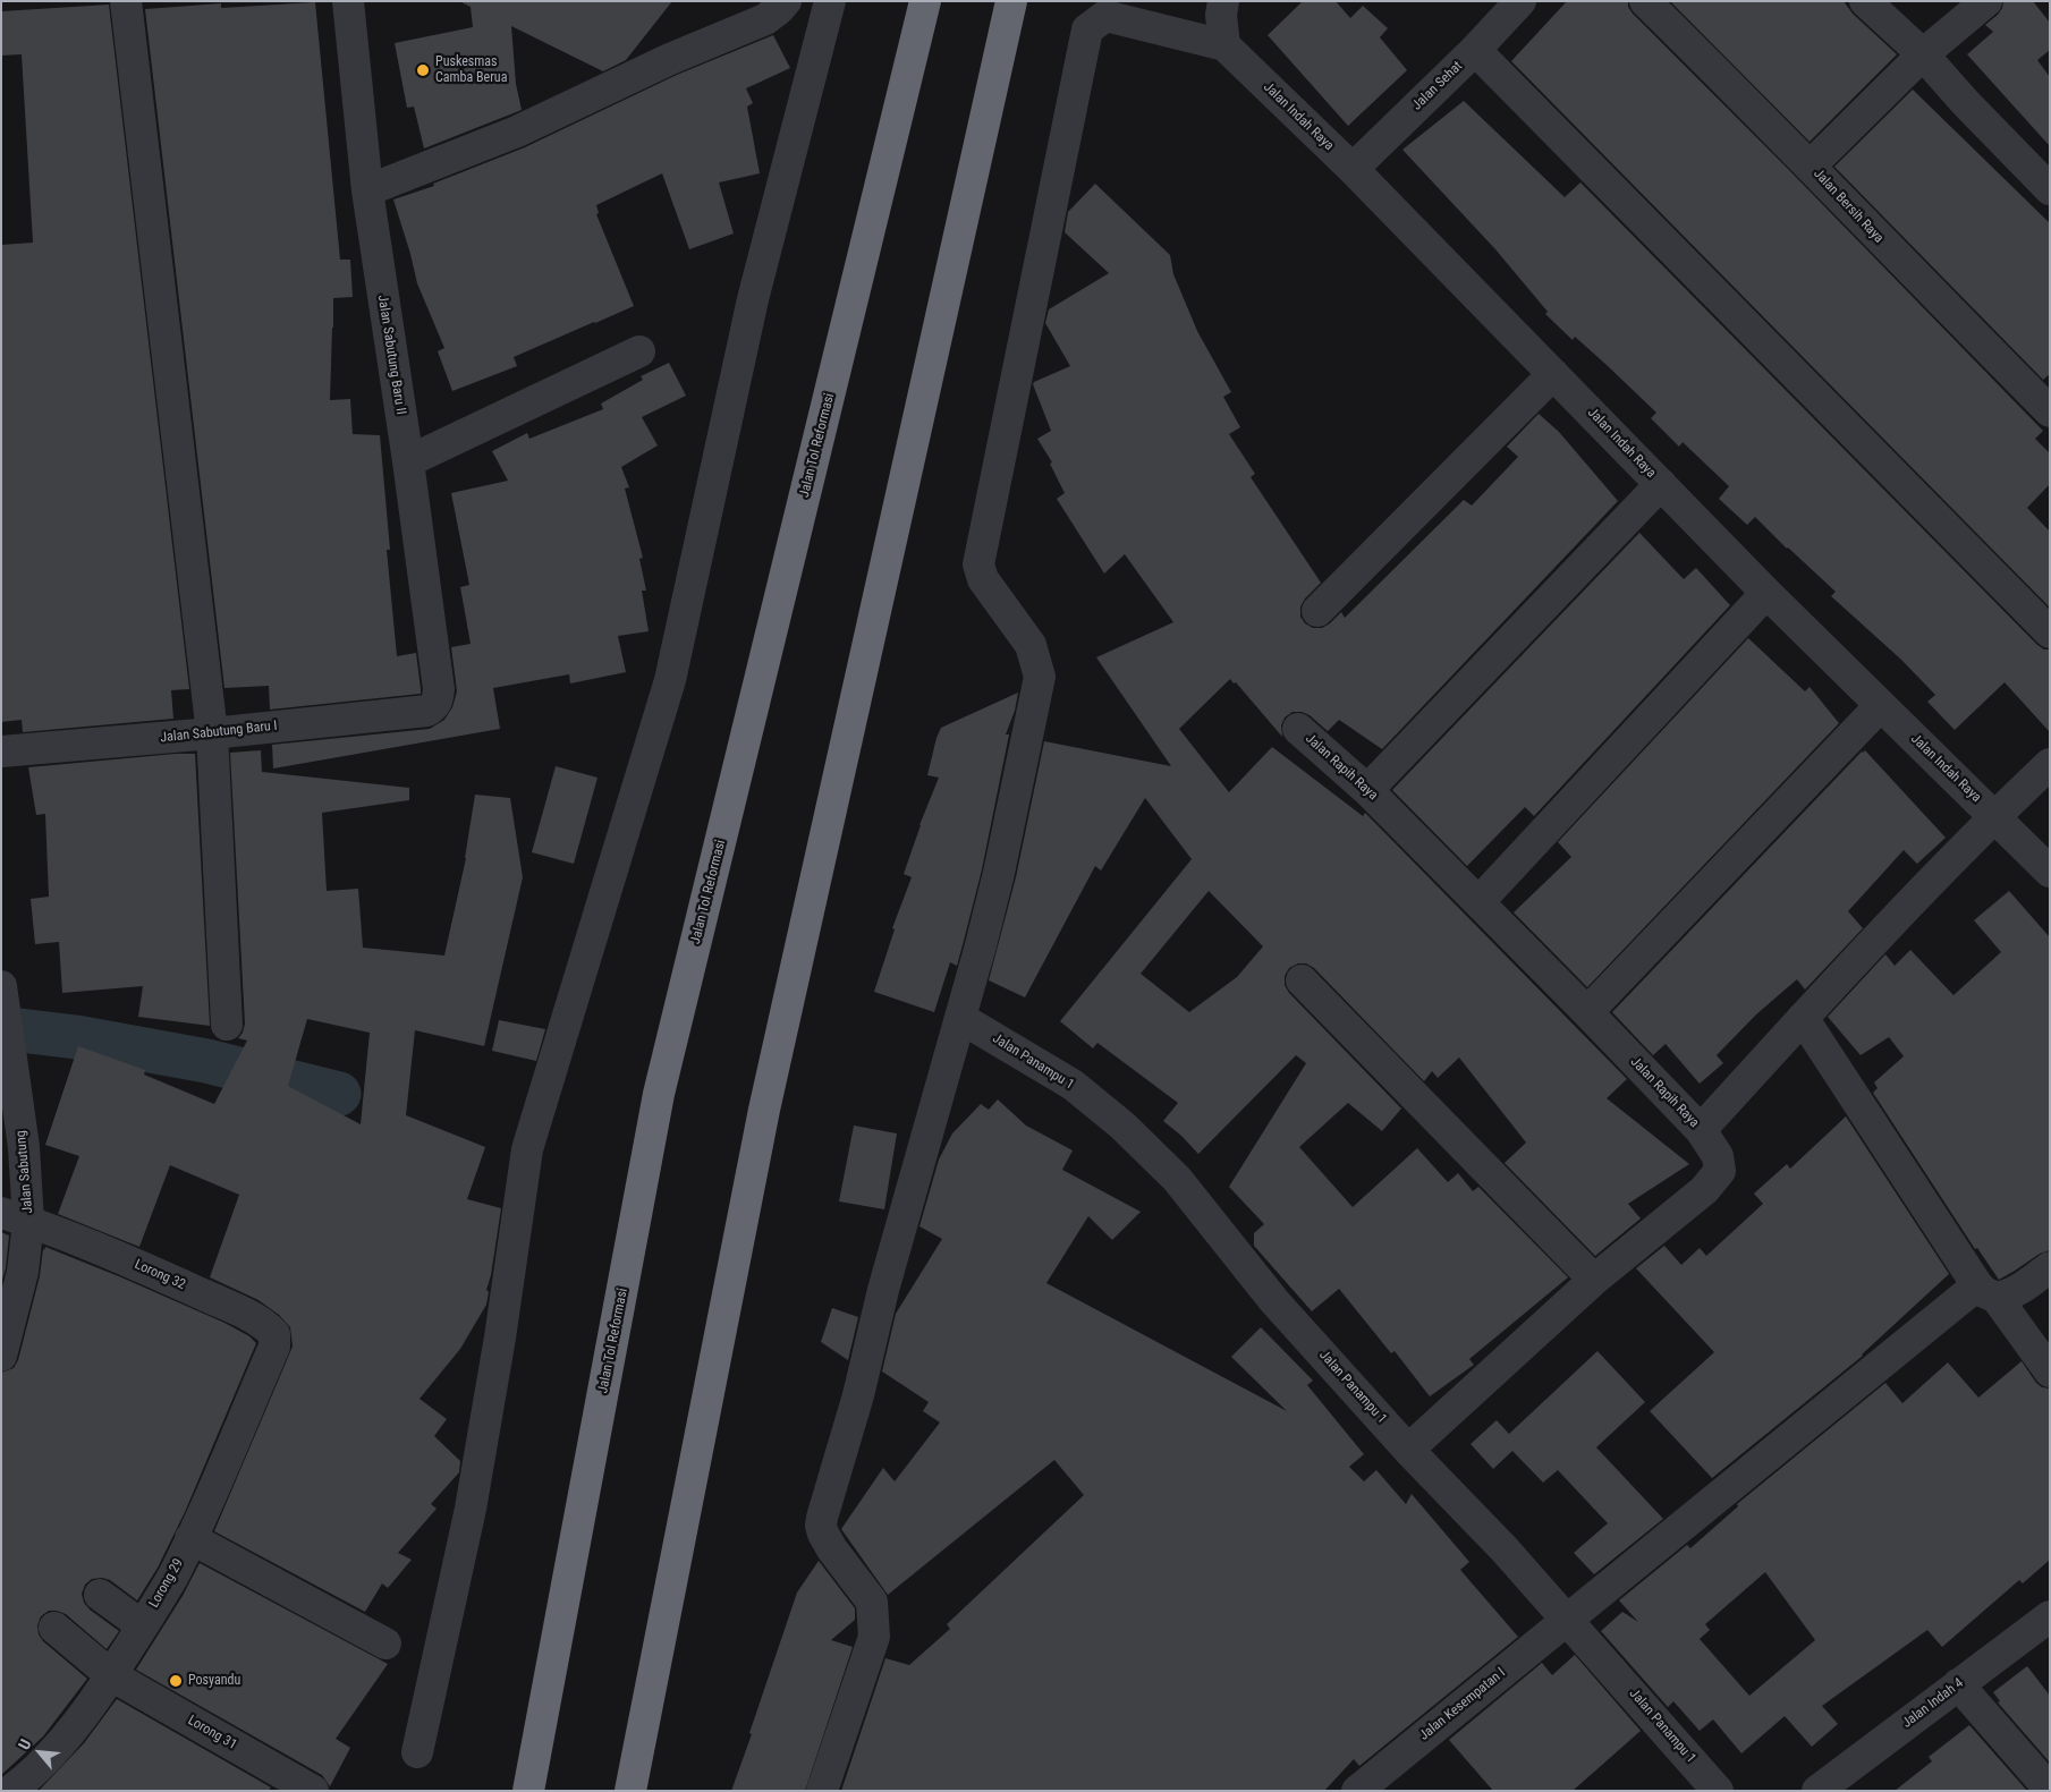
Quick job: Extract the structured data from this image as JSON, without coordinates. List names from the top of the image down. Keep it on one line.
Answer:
{"streets":{"highway":["Jalan Tol Reformasi"],"street":["Jalan Sehat","Jalan Indah Raya","Jalan Bersih Raya","Jalan Sabutung Baru II","Jalan Sabutung Baru I","Jalan Rapih Raya","Jalan Panampu 1","Jalan Sabutung","Lorong 32","Lorong 29","Jalan Indah 4","Jalan Kesempatan l","Lorong 31"]},"crossings":[["Jalan Sehat","Jalan Indah Raya"],["Jalan Sabutung Baru II","Jalan Sabutung Baru I"],["Jalan Rapih Raya","Jalan Panampu 1"],["Jalan Panampu 1","Jalan Kesempatan l"],["Jalan Sabutung","Lorong 32"],["Lorong 32","Lorong 29"],["Lorong 29","Lorong 31"]],"places":["Puskesmas Camba Berua","Posyandu"],"north":"top left"}
